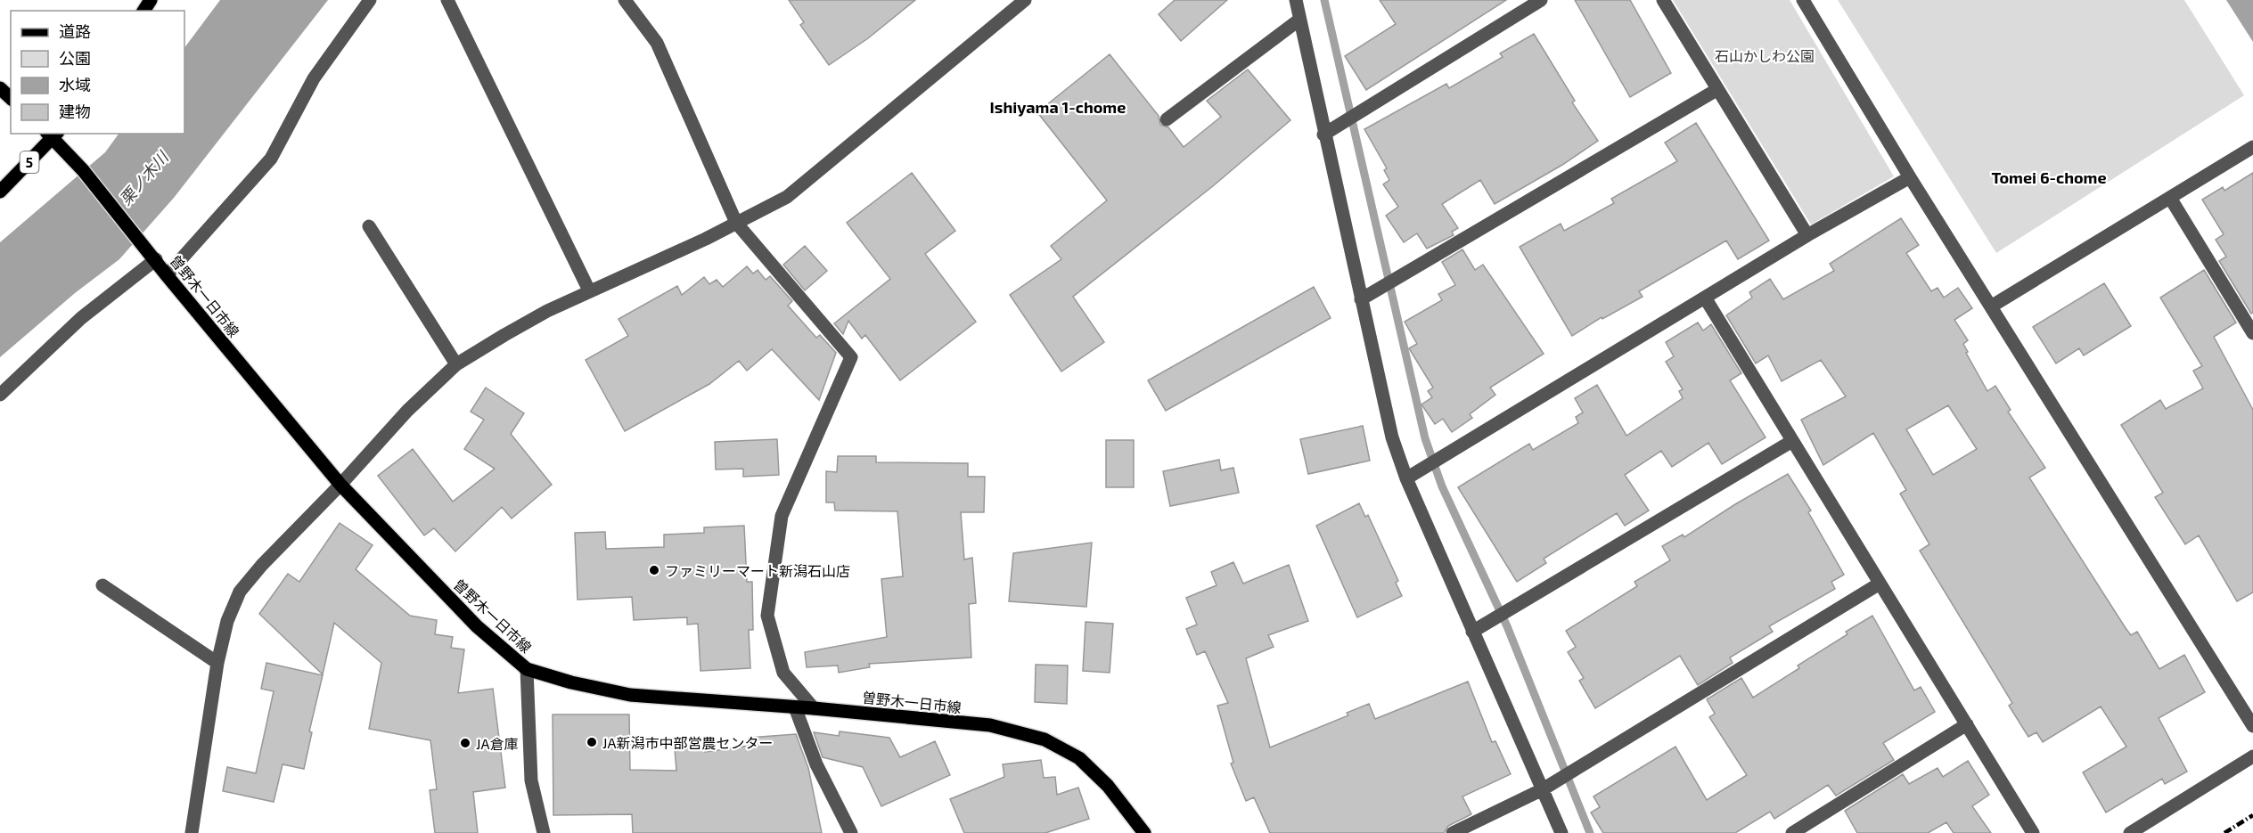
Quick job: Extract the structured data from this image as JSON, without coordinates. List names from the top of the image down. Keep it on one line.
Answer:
{"streets":{"main road":["5","曽野木一日市線"]},"crossings":[["5","曽野木一日市線"]],"districts":["Ishiyama 1-chome","Tomei 6-chome"],"water":["栗ノ木川"],"parks":["石山かしわ公園"],"places":["ファミリーマート新潟石山店","JA新潟市中部営農センター","JA倉庫"],"legend":["道路","公園","水域","建物"]}
